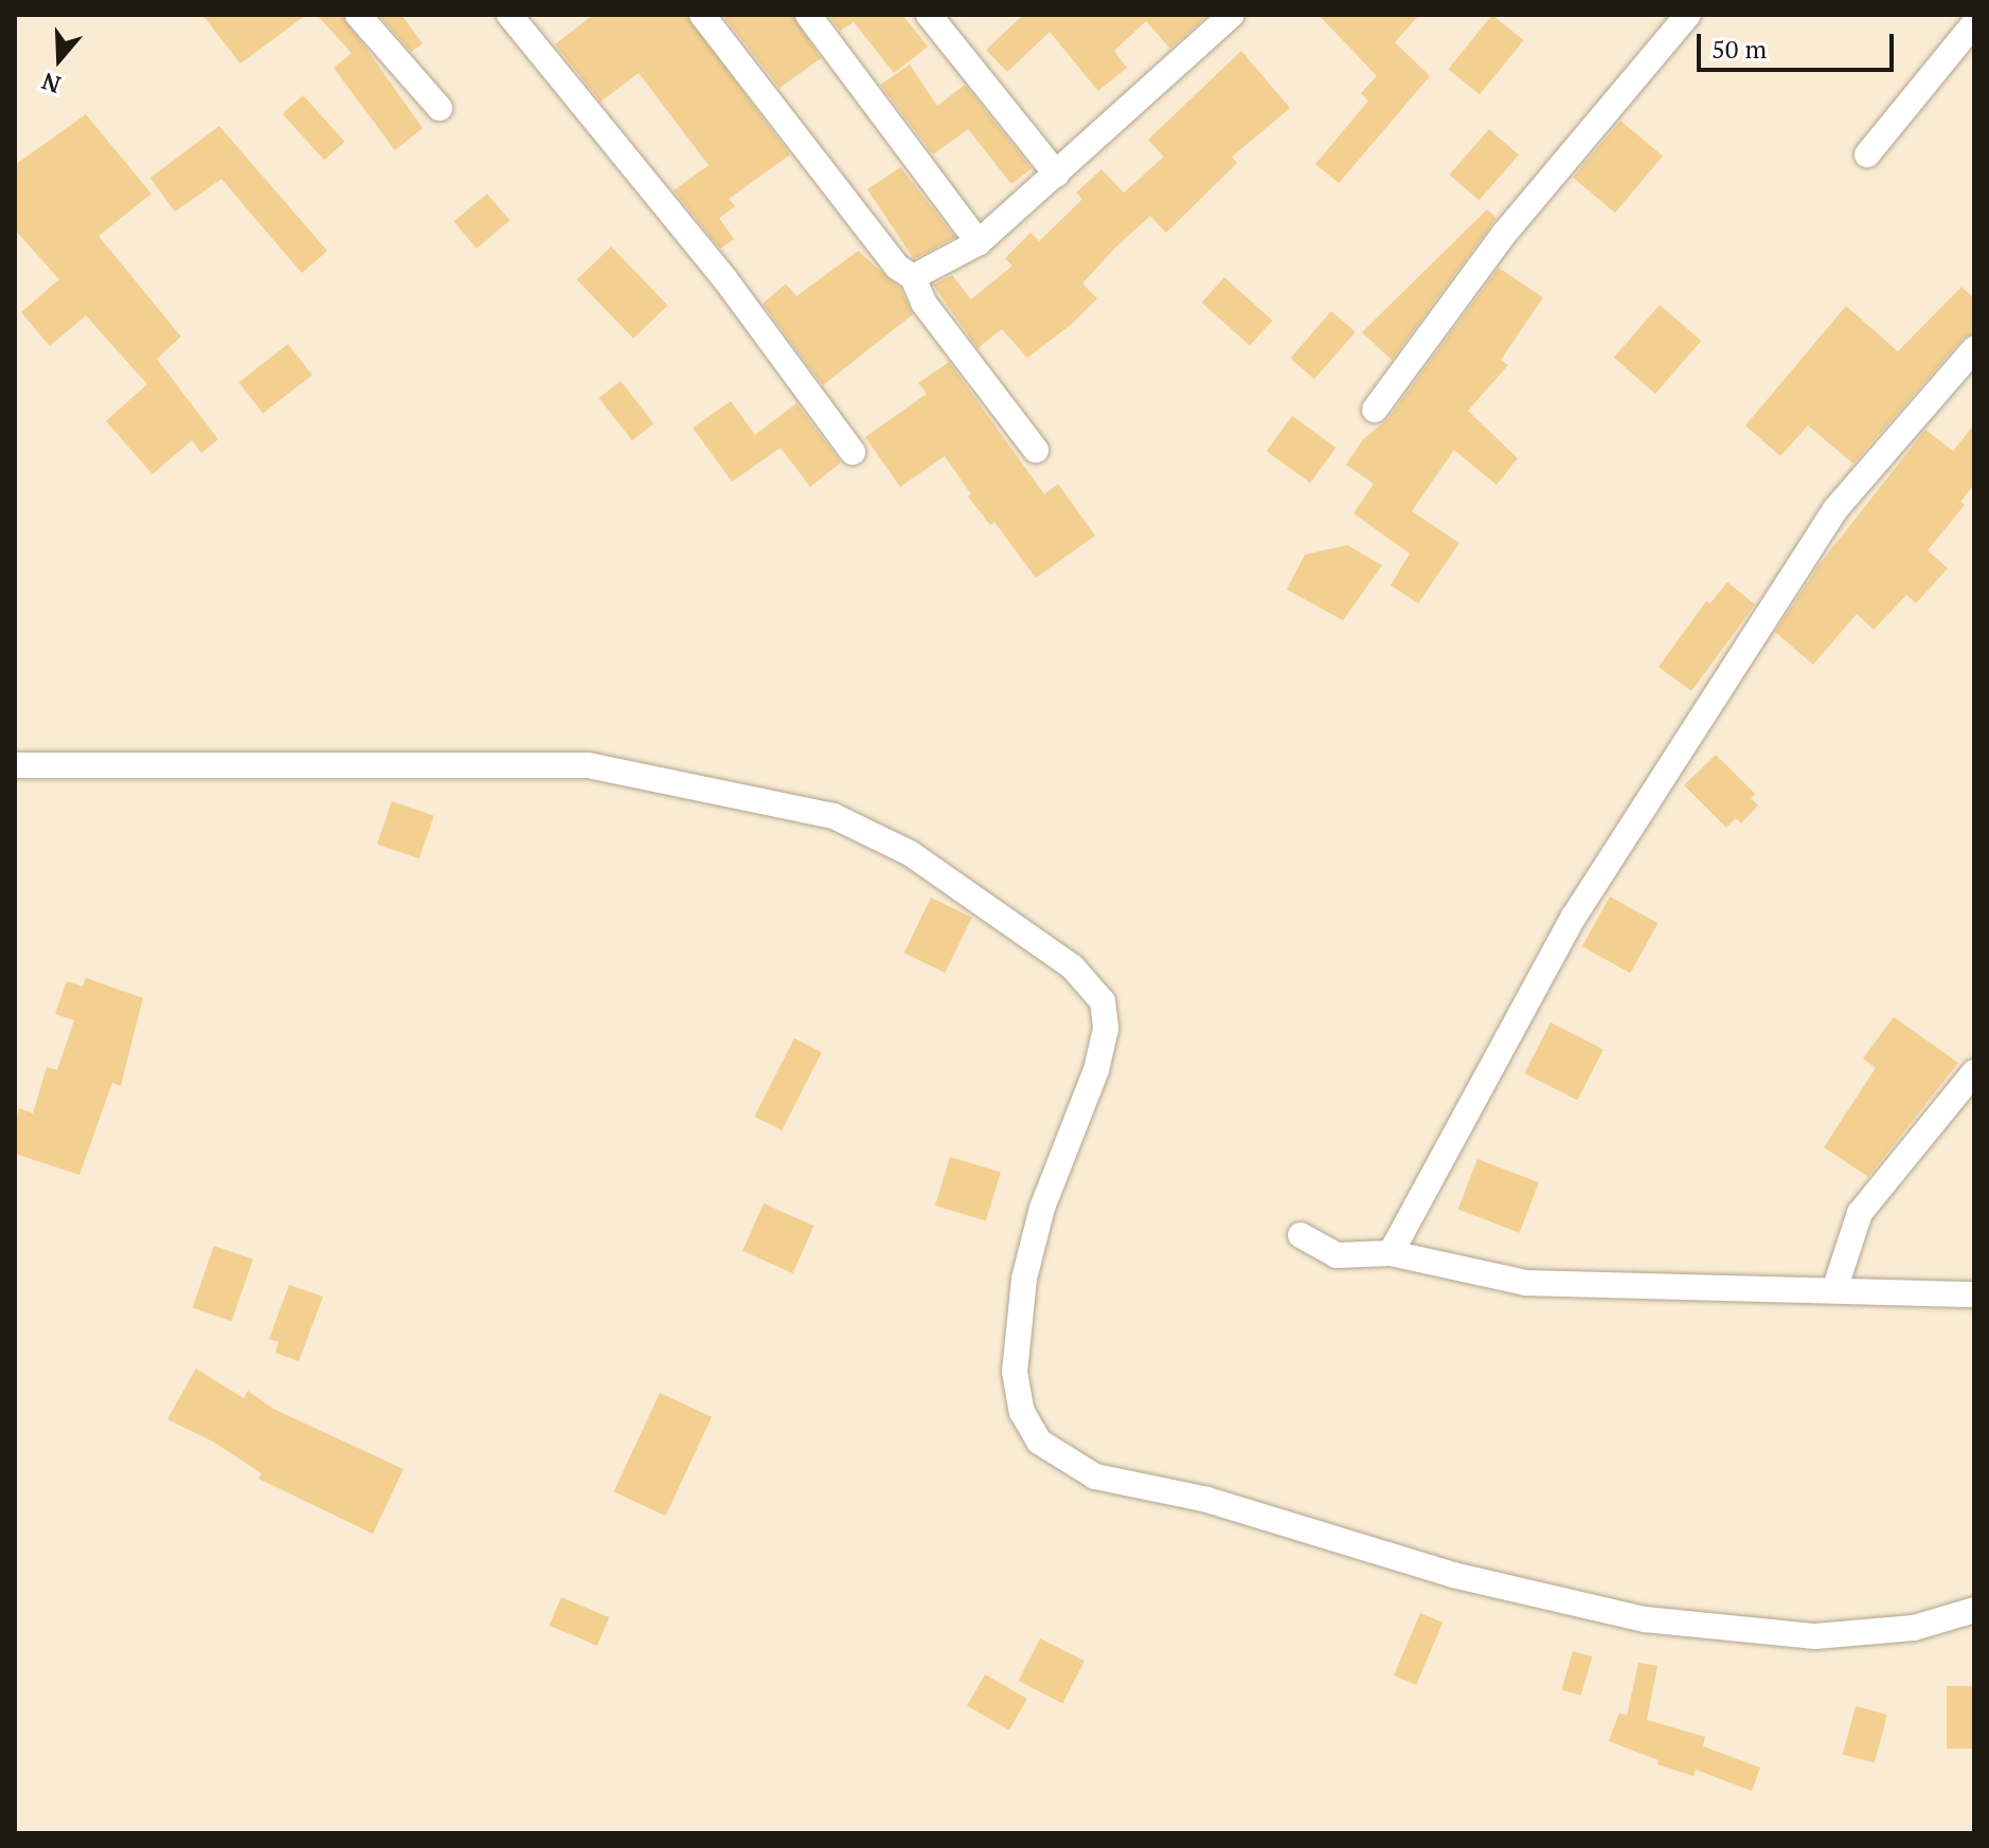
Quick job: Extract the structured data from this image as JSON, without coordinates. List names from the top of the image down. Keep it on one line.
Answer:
{"scale_bar":"50 m","north":"bottom"}
